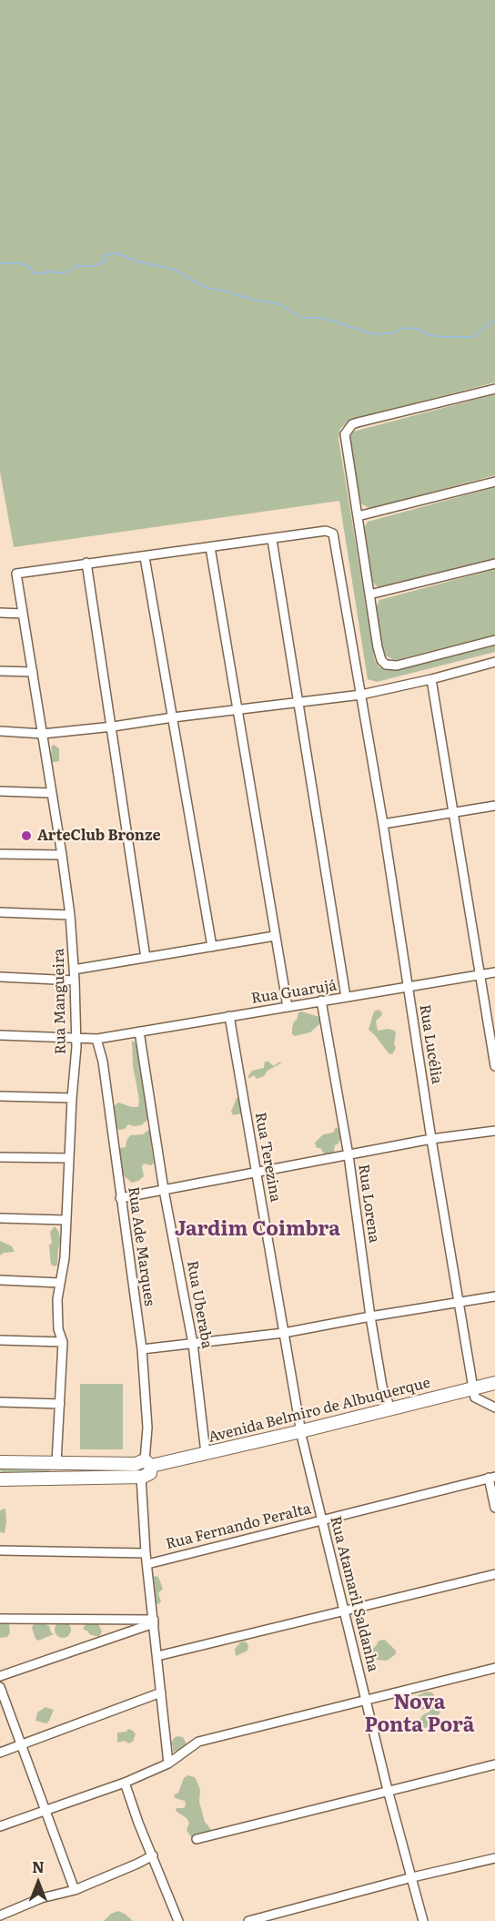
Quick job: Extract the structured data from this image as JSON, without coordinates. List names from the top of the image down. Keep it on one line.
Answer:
{"streets":{"main road":["Avenida Belmiro de Albuquerque"],"street":["Rua Guarujá","Rua Mangueira","Rua Lucélia","Rua Terezina","Rua Lorena","Rua Ade Marques","Rua Uberaba","Rua Fernando Peralta","Rua Atamaril Saldanha"]},"crossings":[["Rua Guarujá","Rua Mangueira"],["Rua Guarujá","Rua Lucélia"],["Rua Guarujá","Rua Terezina"],["Rua Guarujá","Rua Lorena"],["Rua Guarujá","Rua Ade Marques"],["Rua Guarujá","Rua Uberaba"],["Rua Mangueira","Avenida Belmiro de Albuquerque"],["Rua Lucélia","Avenida Belmiro de Albuquerque"],["Rua Terezina","Avenida Belmiro de Albuquerque"],["Rua Terezina","Rua Atamaril Saldanha"],["Rua Lorena","Avenida Belmiro de Albuquerque"],["Rua Ade Marques","Avenida Belmiro de Albuquerque"],["Rua Uberaba","Avenida Belmiro de Albuquerque"],["Avenida Belmiro de Albuquerque","Rua Atamaril Saldanha"],["Rua Fernando Peralta","Rua Atamaril Saldanha"]],"districts":["Jardim Coimbra","Nova Ponta Porã"],"places":["ArteClub Bronze"],"north":"top"}
